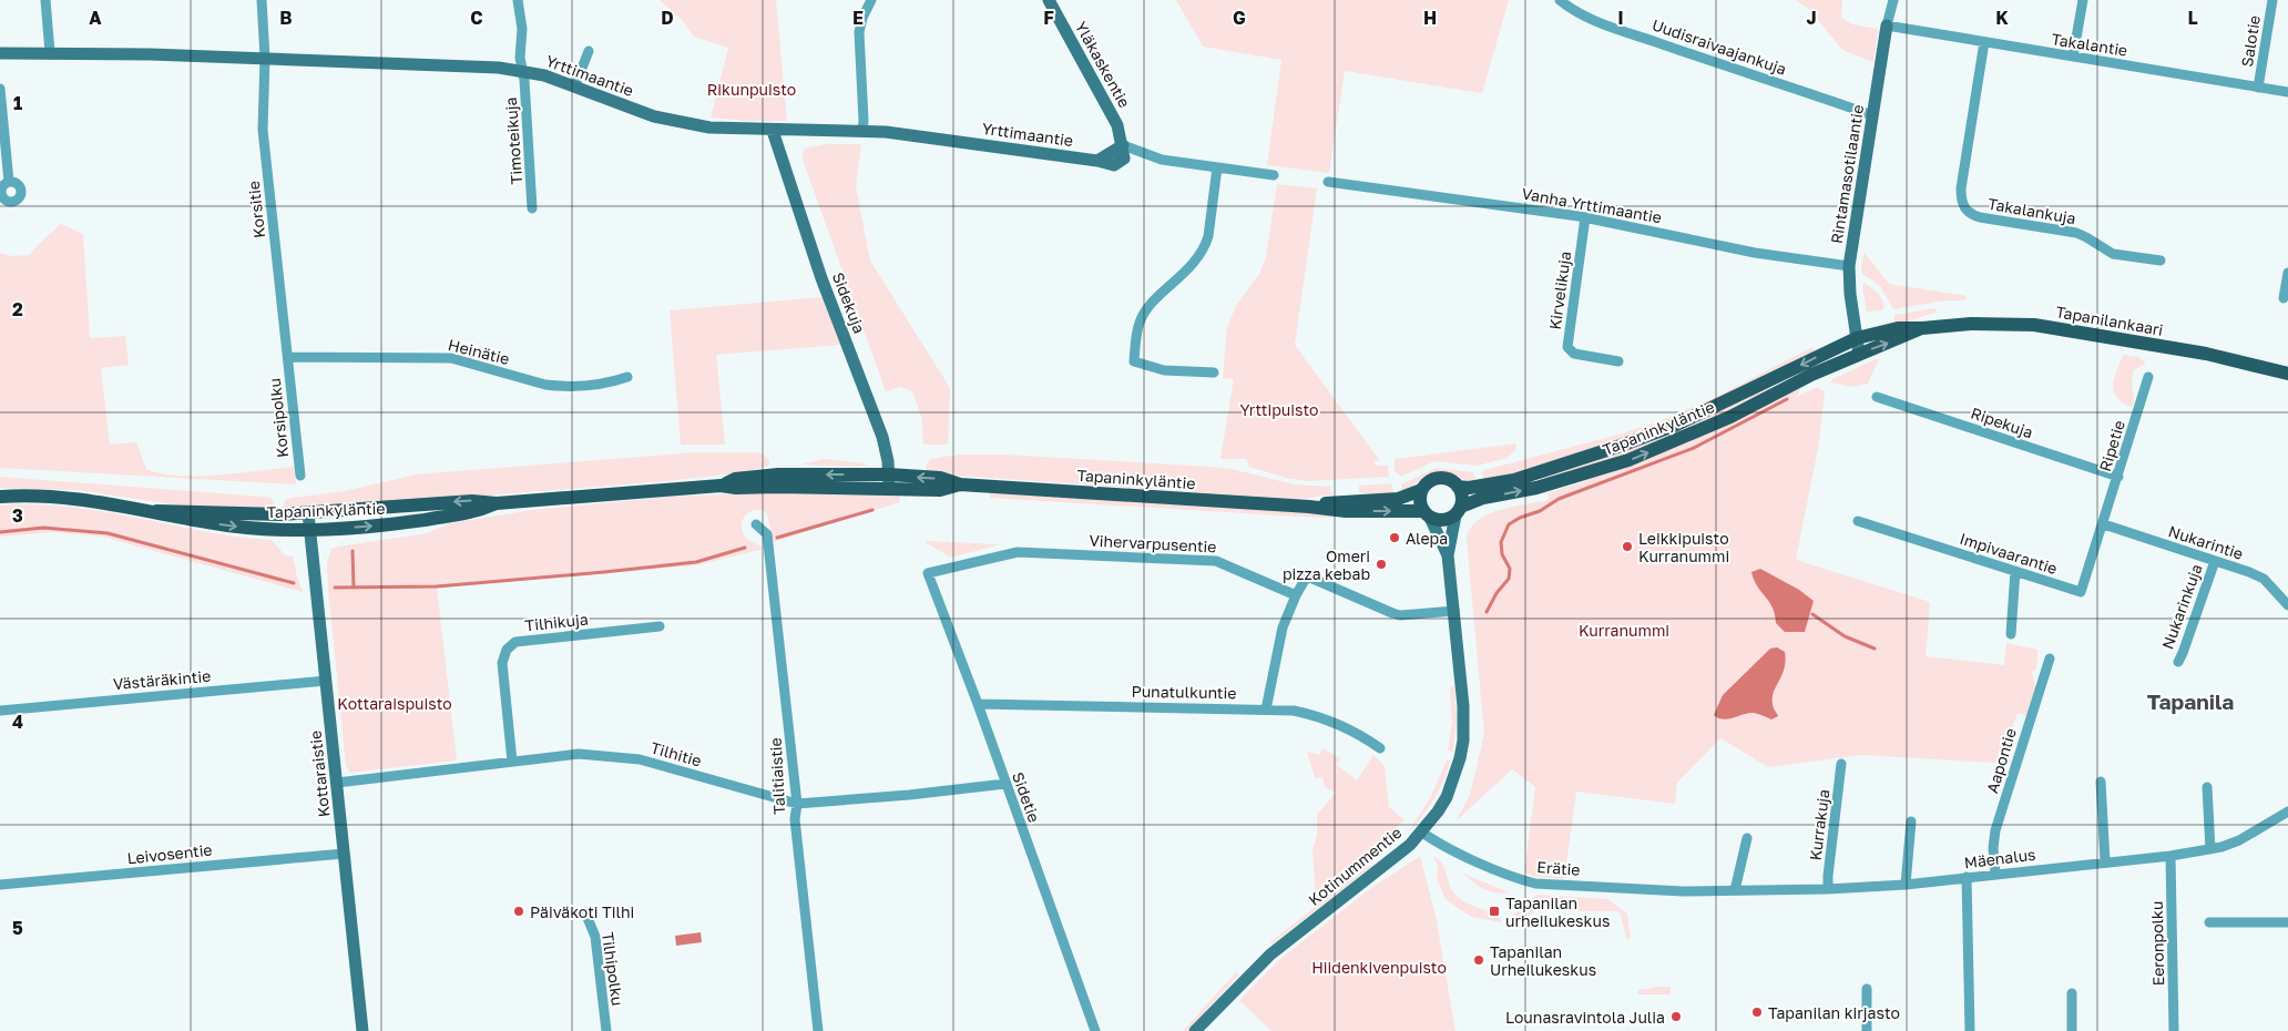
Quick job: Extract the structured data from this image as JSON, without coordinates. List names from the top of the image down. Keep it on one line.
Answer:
{"streets":{"main road":["Tapanilankaari","Tapaninkyläntie"],"street":["Salotie","Takalantie","Uudisraivaajankuja","Yläkaskentie","Yrttimaantie","Timoteikuja","Rintamasotilaantie","Vanha Yrttimaantie","Korsitie","Takalankuja","Kirvelikuja","Sidekuja","Heinätie","Korsipolku","Ripekuja","Ripetie","Nukarintie","Vihervarpusentie","Impivaarantie","Nukarinkuja","Tilhikuja","Västäräkintie","Punatulkuntie","Tilhitie","Aapontie","Kottaraistie","Talitiaistie","Sidetie","Kurrakuja","Leivosentie","Mäenalus","Kotinummentie","Erätie","Eeronpolku","Tilhipolku"]},"crossings":[["Salotie","Takalantie"],["Takalantie","Rintamasotilaantie"],["Takalantie","Takalankuja"],["Uudisraivaajankuja","Rintamasotilaantie"],["Yläkaskentie","Yrttimaantie"],["Yrttimaantie","Timoteikuja"],["Yrttimaantie","Korsitie"],["Yrttimaantie","Sidekuja"],["Rintamasotilaantie","Vanha Yrttimaantie"],["Rintamasotilaantie","Tapanilankaari"],["Rintamasotilaantie","Tapaninkyläntie"],["Vanha Yrttimaantie","Kirvelikuja"],["Korsitie","Heinätie"],["Korsitie","Korsipolku"],["Sidekuja","Tapaninkyläntie"],["Tapanilankaari","Tapaninkyläntie"],["Heinätie","Korsipolku"],["Ripekuja","Ripetie"],["Tapaninkyläntie","Kottaraistie"],["Tapaninkyläntie","Kotinummentie"],["Ripetie","Nukarintie"],["Ripetie","Impivaarantie"],["Nukarintie","Impivaarantie"],["Nukarintie","Nukarinkuja"],["Vihervarpusentie","Sidetie"],["Tilhikuja","Tilhitie"],["Västäräkintie","Kottaraistie"],["Punatulkuntie","Sidetie"],["Tilhitie","Kottaraistie"],["Tilhitie","Talitiaistie"],["Tilhitie","Sidetie"],["Aapontie","Mäenalus"],["Kottaraistie","Leivosentie"],["Kurrakuja","Mäenalus"],["Mäenalus","Erätie"],["Mäenalus","Eeronpolku"],["Kotinummentie","Erätie"]],"districts":["Tapanila"],"parks":["Rikunpuisto","Yrttipuisto","Kurranummi","Kottaraispuisto","Hiidenkivenpuisto"],"places":{"other":["Alepa","Leikkipuisto Kurranummi","Omeri pizza kebab","Päiväkoti Tilhi","Tapanilan Urheilukeskus","Tapanilan kirjasto","Lounasravintola Julia"],"transit":["Tapanilan urheilukeskus"]},"grid":{"columns":["A","B","C","D","E","F","G","H","I","J","K","L"],"rows":["1","2","3","4","5"]}}
